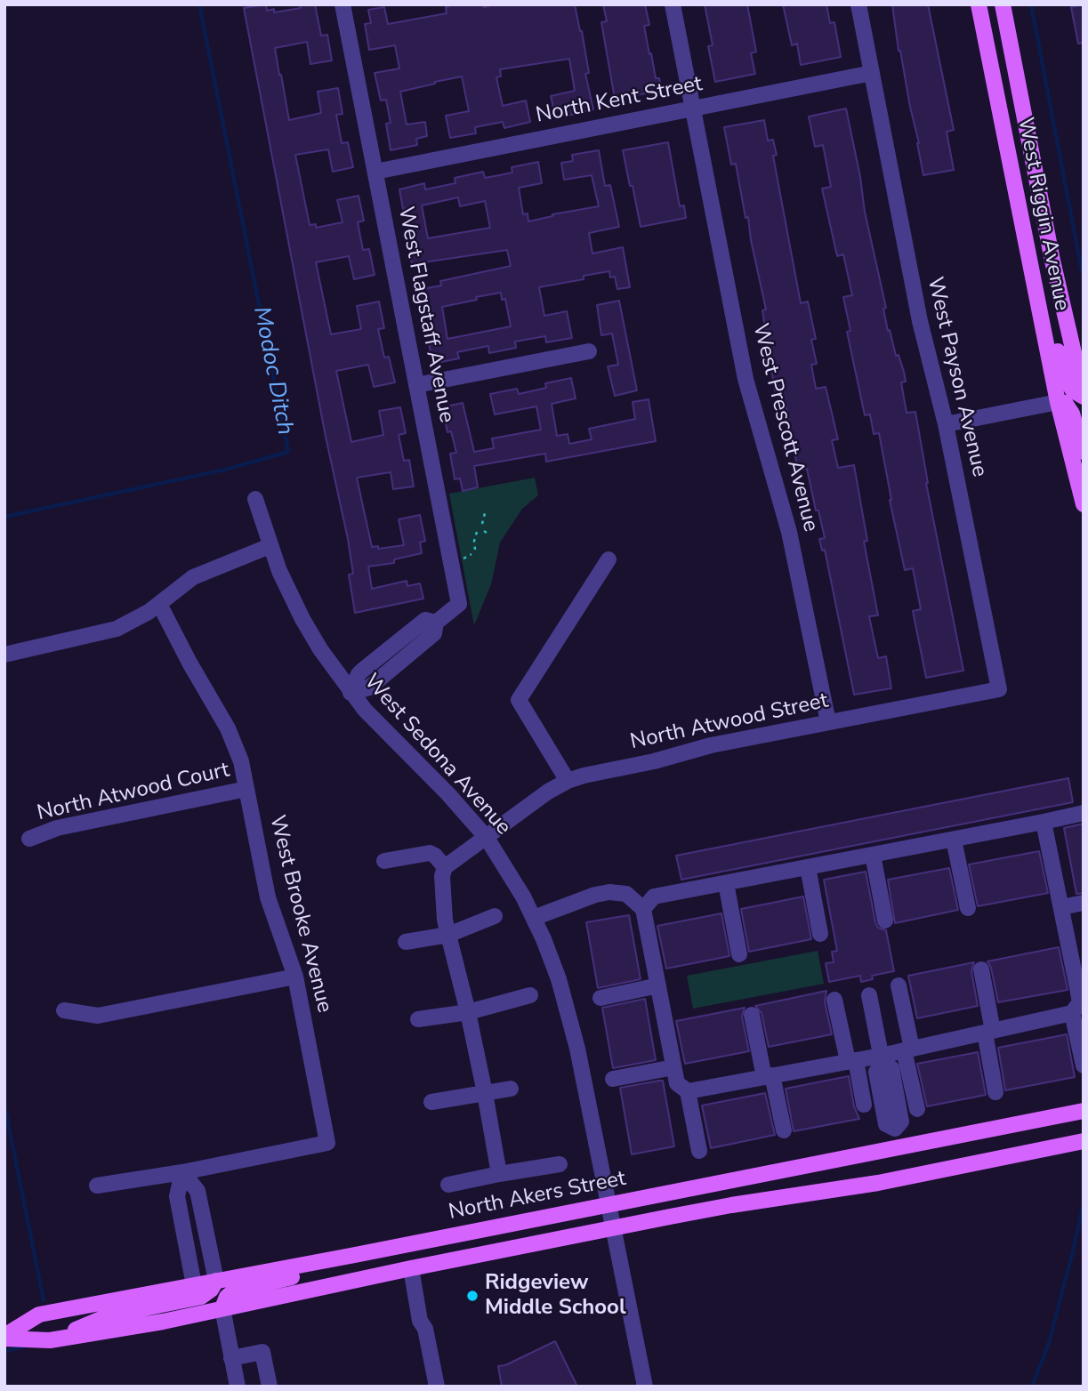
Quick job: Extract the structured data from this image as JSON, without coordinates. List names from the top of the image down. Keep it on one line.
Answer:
{"streets":{"main road":["West Riggin Avenue","North Akers Street"],"street":["North Kent Street","West Flagstaff Avenue","West Payson Avenue","West Prescott Avenue","North Atwood Street","West Sedona Avenue","North Atwood Court","West Brooke Avenue"]},"crossings":[["North Kent Street","West Flagstaff Avenue"],["North Kent Street","West Payson Avenue"],["North Kent Street","West Prescott Avenue"],["West Flagstaff Avenue","West Sedona Avenue"],["West Payson Avenue","North Atwood Street"],["West Prescott Avenue","North Atwood Street"],["North Atwood Street","West Sedona Avenue"],["West Sedona Avenue","North Akers Street"],["North Atwood Court","West Brooke Avenue"]],"water":["Modoc Ditch"],"places":["Ridgeview Middle School"]}
